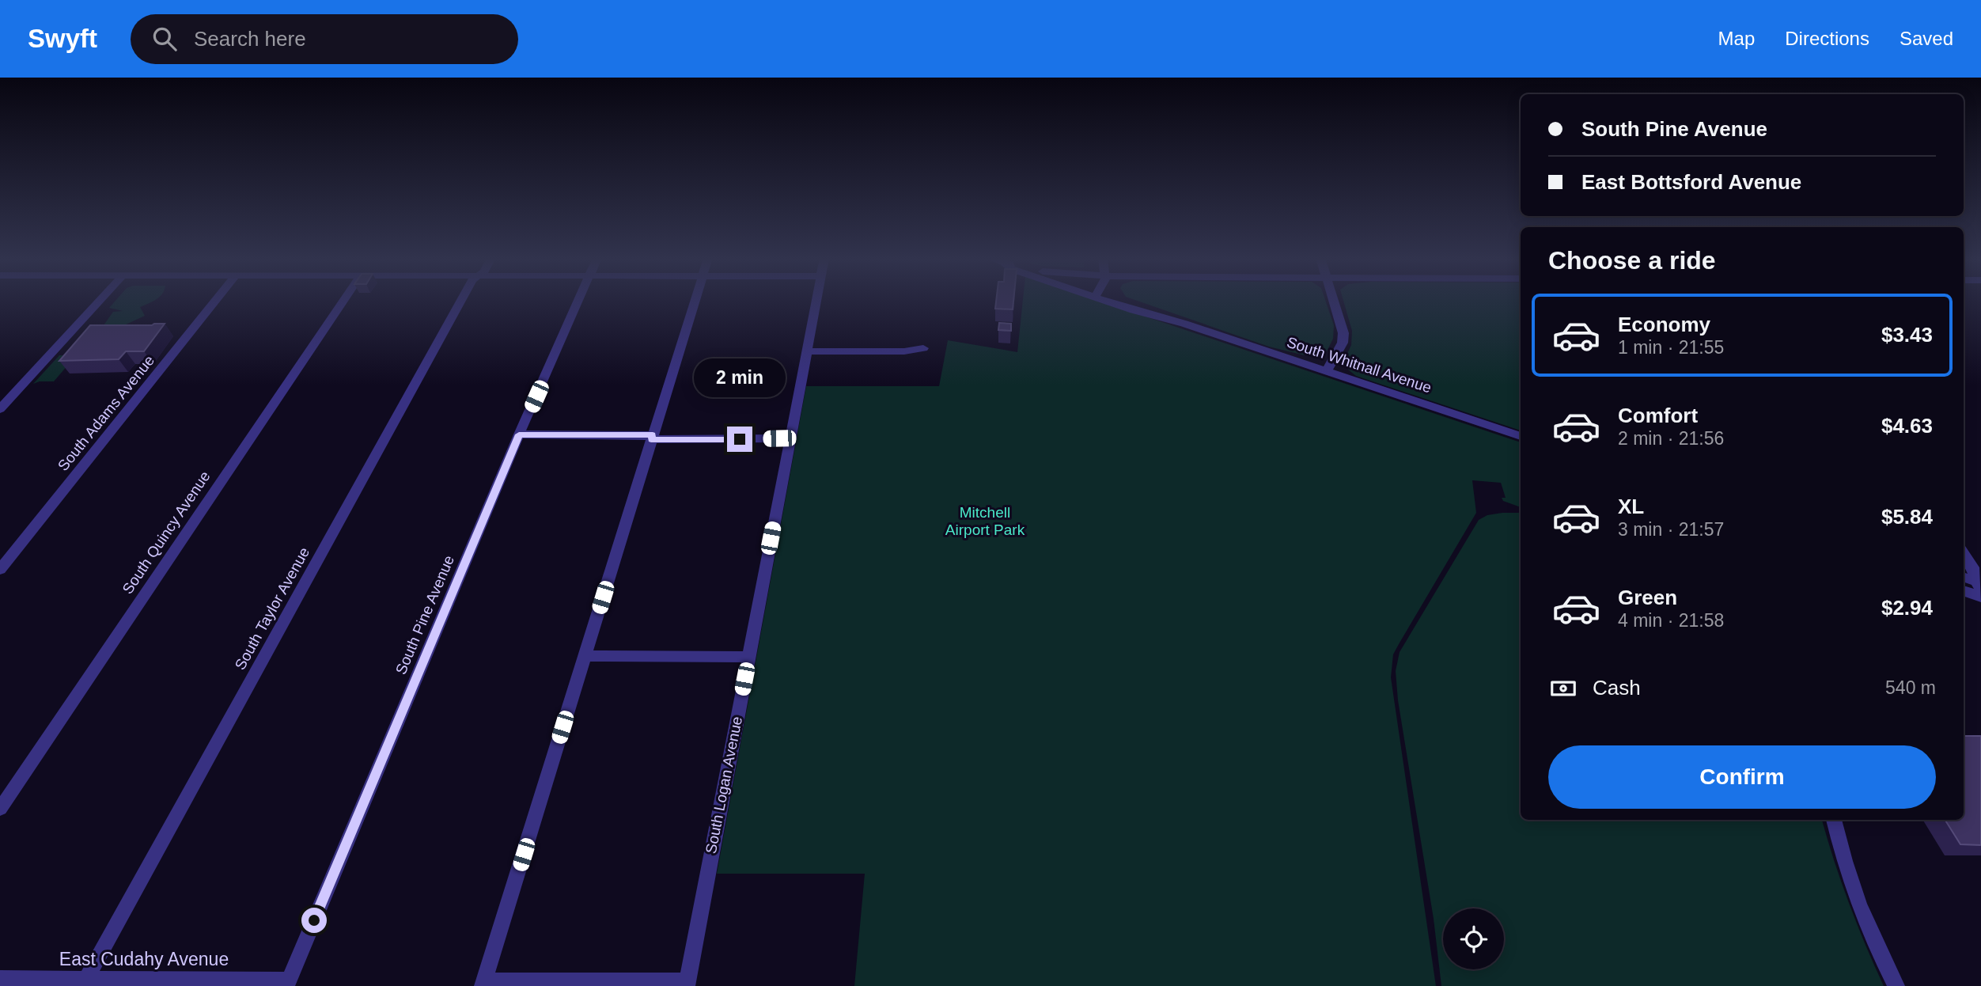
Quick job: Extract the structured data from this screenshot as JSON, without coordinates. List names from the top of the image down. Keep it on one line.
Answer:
{"streets":{"street":["South Whitnall Avenue","South Adams Avenue","South Quincy Avenue","South Taylor Avenue","South Pine Avenue","South Logan Avenue","East Cudahy Avenue"]},"crossings":[["South Taylor Avenue","East Cudahy Avenue"],["South Pine Avenue","East Cudahy Avenue"]],"parks":["Mitchell Airport Park"],"page":{"header":"Swyft","search":"Search here","nav":["Map","Directions","Saved"],"banner":["South Pine Avenue","East Bottsford Avenue"],"heading":"Choose a ride","list":[{"name":"Economy","note":"1 min · 21:55","value":"$3.43"},{"name":"Comfort","note":"2 min · 21:56","value":"$4.63"},{"name":"XL","note":"3 min · 21:57","value":"$5.84"},{"name":"Green","note":"4 min · 21:58","value":"$2.94"}],"bubble":"2 min","pay":["Cash","540 m"],"buttons":"Confirm"}}
